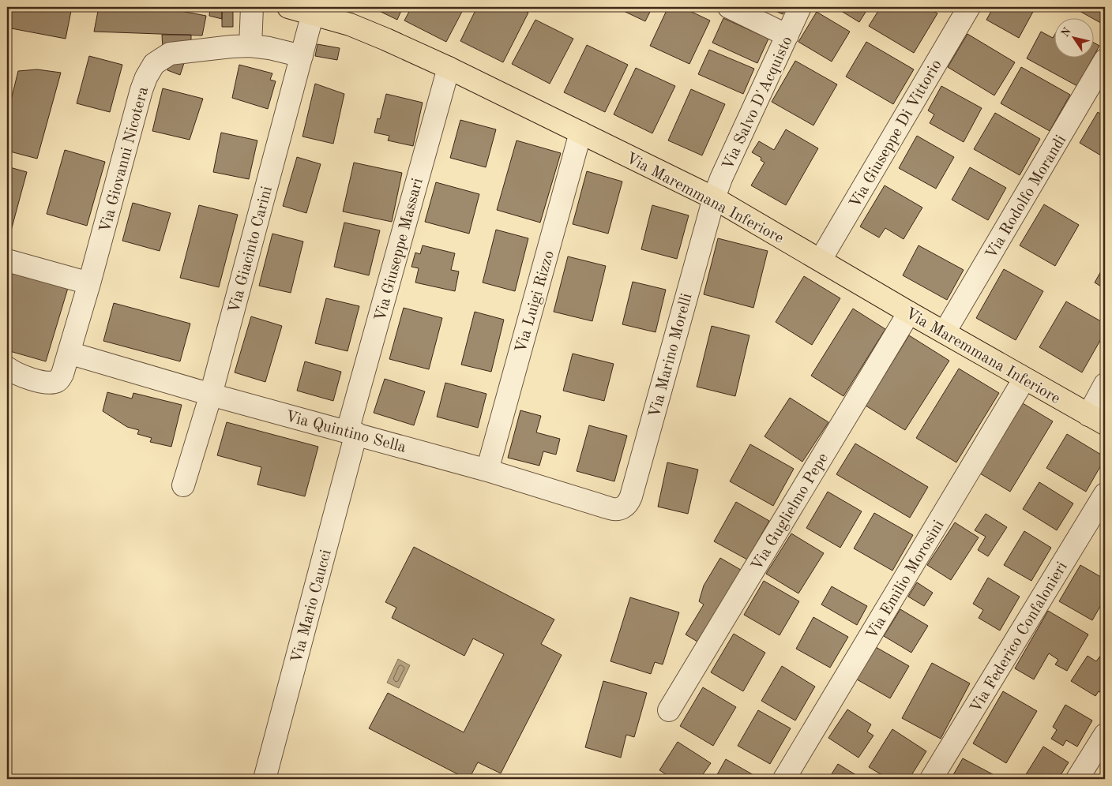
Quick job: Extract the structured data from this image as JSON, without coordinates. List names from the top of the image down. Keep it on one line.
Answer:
{"streets":{"main road":["Via Maremmana Inferiore"],"street":["Via Salvo D'Acquisto","Via Giuseppe Di Vittorio","Via Giovanni Nicotera","Via Rodolfo Morandi","Via Giacinto Carini","Via Giuseppe Massari","Via Luigi Rizzo","Via Marino Morelli","Via Quintino Sella","Via Guglielmo Pepe","Via Emilio Morosini","Via Mario Caucci","Via Federico Confalonieri"]},"crossings":[["Via Salvo D'Acquisto","Via Maremmana Inferiore"],["Via Salvo D'Acquisto","Via Marino Morelli"],["Via Giuseppe Di Vittorio","Via Maremmana Inferiore"],["Via Giovanni Nicotera","Via Giacinto Carini"],["Via Giovanni Nicotera","Via Quintino Sella"],["Via Rodolfo Morandi","Via Maremmana Inferiore"],["Via Maremmana Inferiore","Via Giacinto Carini"],["Via Maremmana Inferiore","Via Giuseppe Massari"],["Via Maremmana Inferiore","Via Luigi Rizzo"],["Via Maremmana Inferiore","Via Marino Morelli"],["Via Maremmana Inferiore","Via Guglielmo Pepe"],["Via Maremmana Inferiore","Via Emilio Morosini"],["Via Giacinto Carini","Via Quintino Sella"],["Via Giuseppe Massari","Via Quintino Sella"],["Via Giuseppe Massari","Via Mario Caucci"],["Via Luigi Rizzo","Via Quintino Sella"],["Via Marino Morelli","Via Quintino Sella"],["Via Quintino Sella","Via Mario Caucci"]],"north":"top left"}
